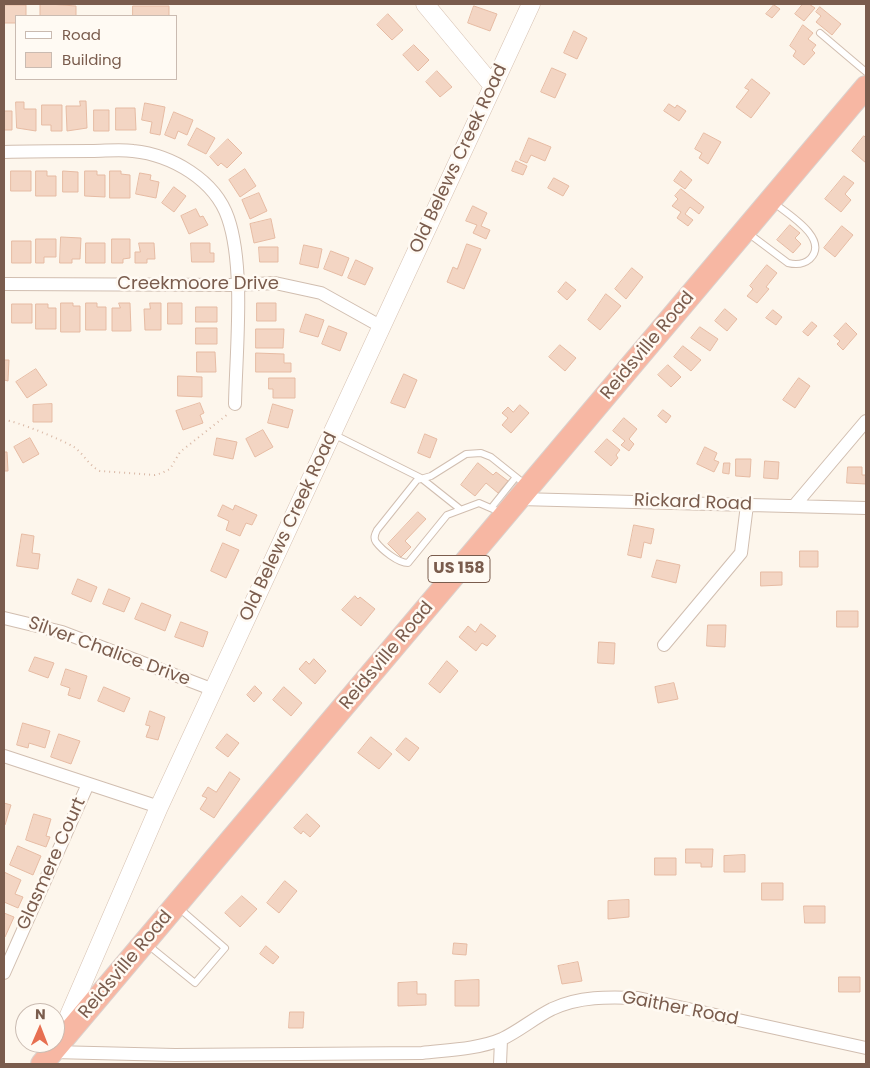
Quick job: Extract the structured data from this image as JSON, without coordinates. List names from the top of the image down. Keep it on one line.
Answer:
{"streets":{"highway":["Reidsville Road","US 158"],"street":["Old Belews Creek Road","Creekmoore Drive","Rickard Road","Silver Chalice Drive","Glasmere Court","Gaither Road"]},"crossings":[["Old Belews Creek Road","Creekmoore Drive"],["Old Belews Creek Road","Reidsville Road"],["Old Belews Creek Road","Silver Chalice Drive"],["Old Belews Creek Road","Gaither Road"],["Reidsville Road","Rickard Road"],["Reidsville Road","Gaither Road"]],"legend":["Road","Building"],"north":"top"}
